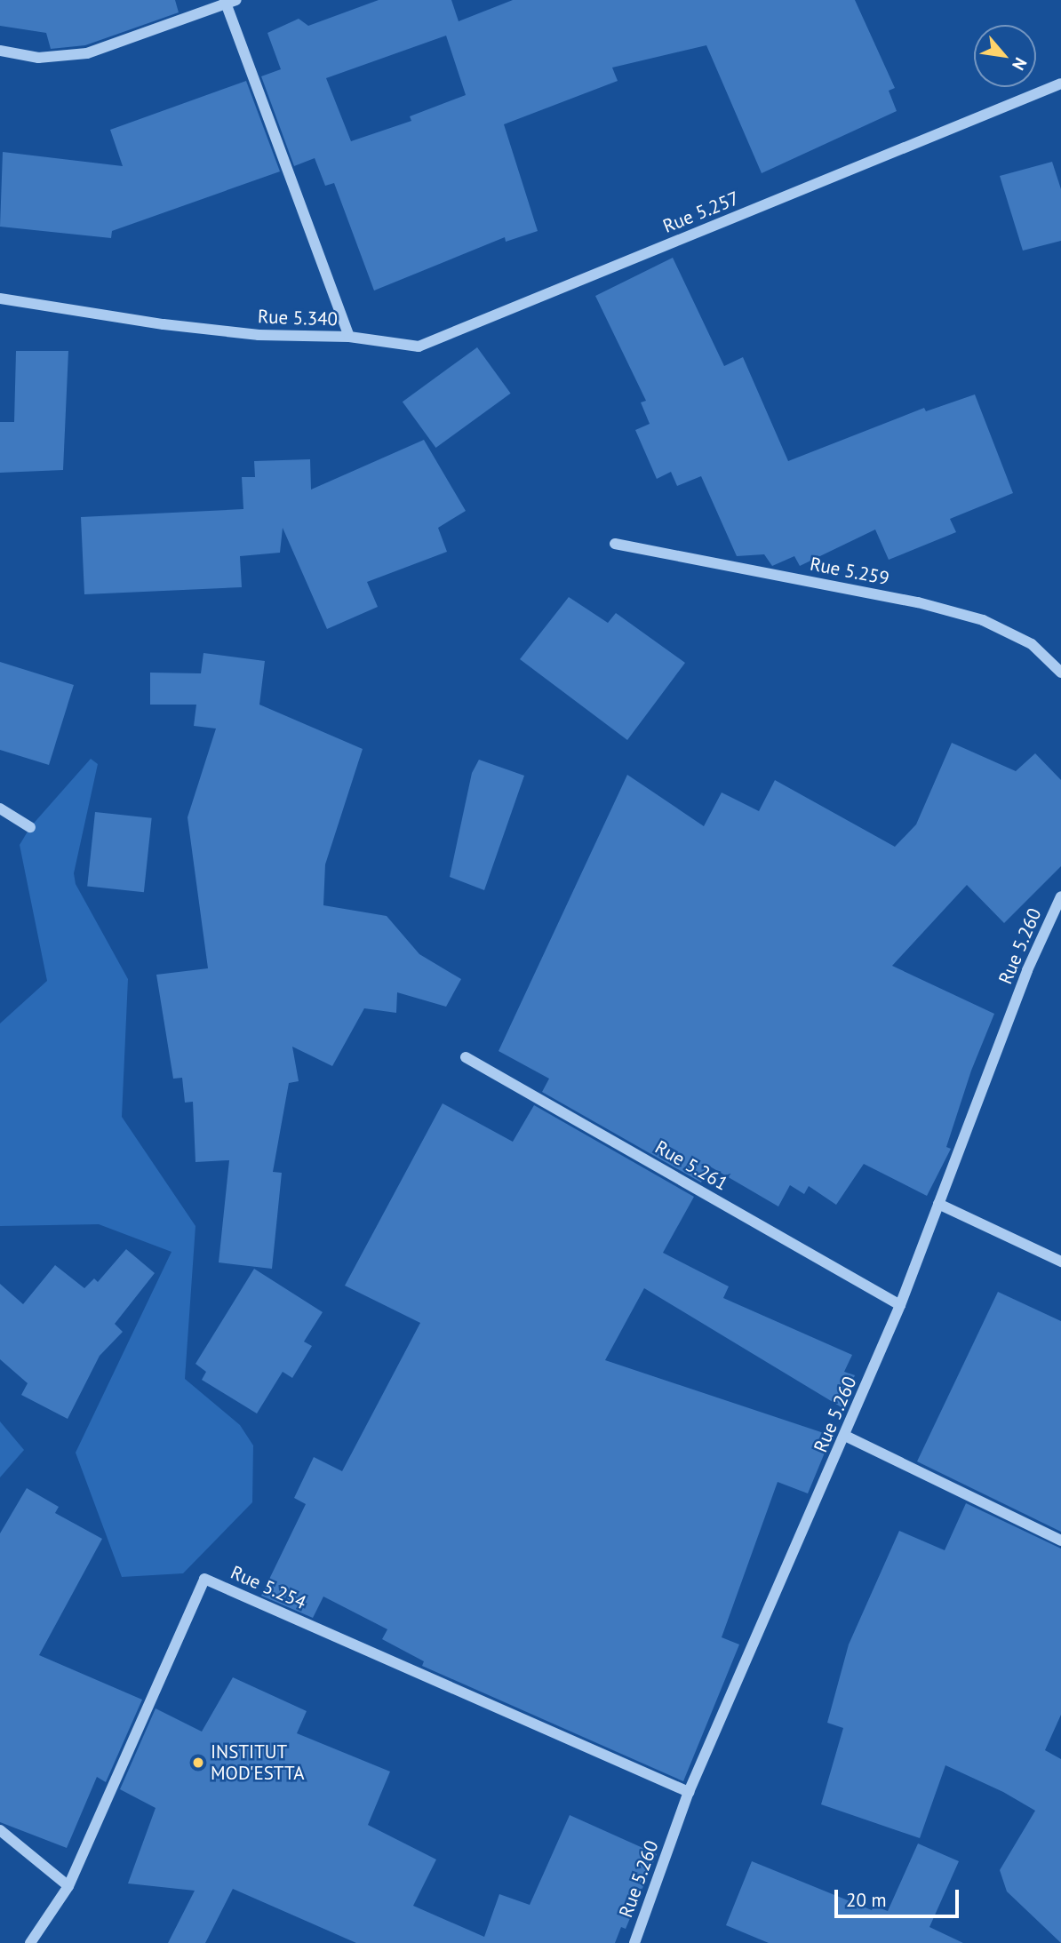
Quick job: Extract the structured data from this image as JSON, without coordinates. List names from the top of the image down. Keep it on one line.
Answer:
{"streets":{"street":["Rue 5.257","Rue 5.340","Rue 5.259","Rue 5.260","Rue 5.261","Rue 5.254"]},"crossings":[["Rue 5.257","Rue 5.340"],["Rue 5.260","Rue 5.261"],["Rue 5.260","Rue 5.254"]],"places":["INSTITUT MOD'ESTTA"],"scale_bar":"20 m","north":"bottom right"}
